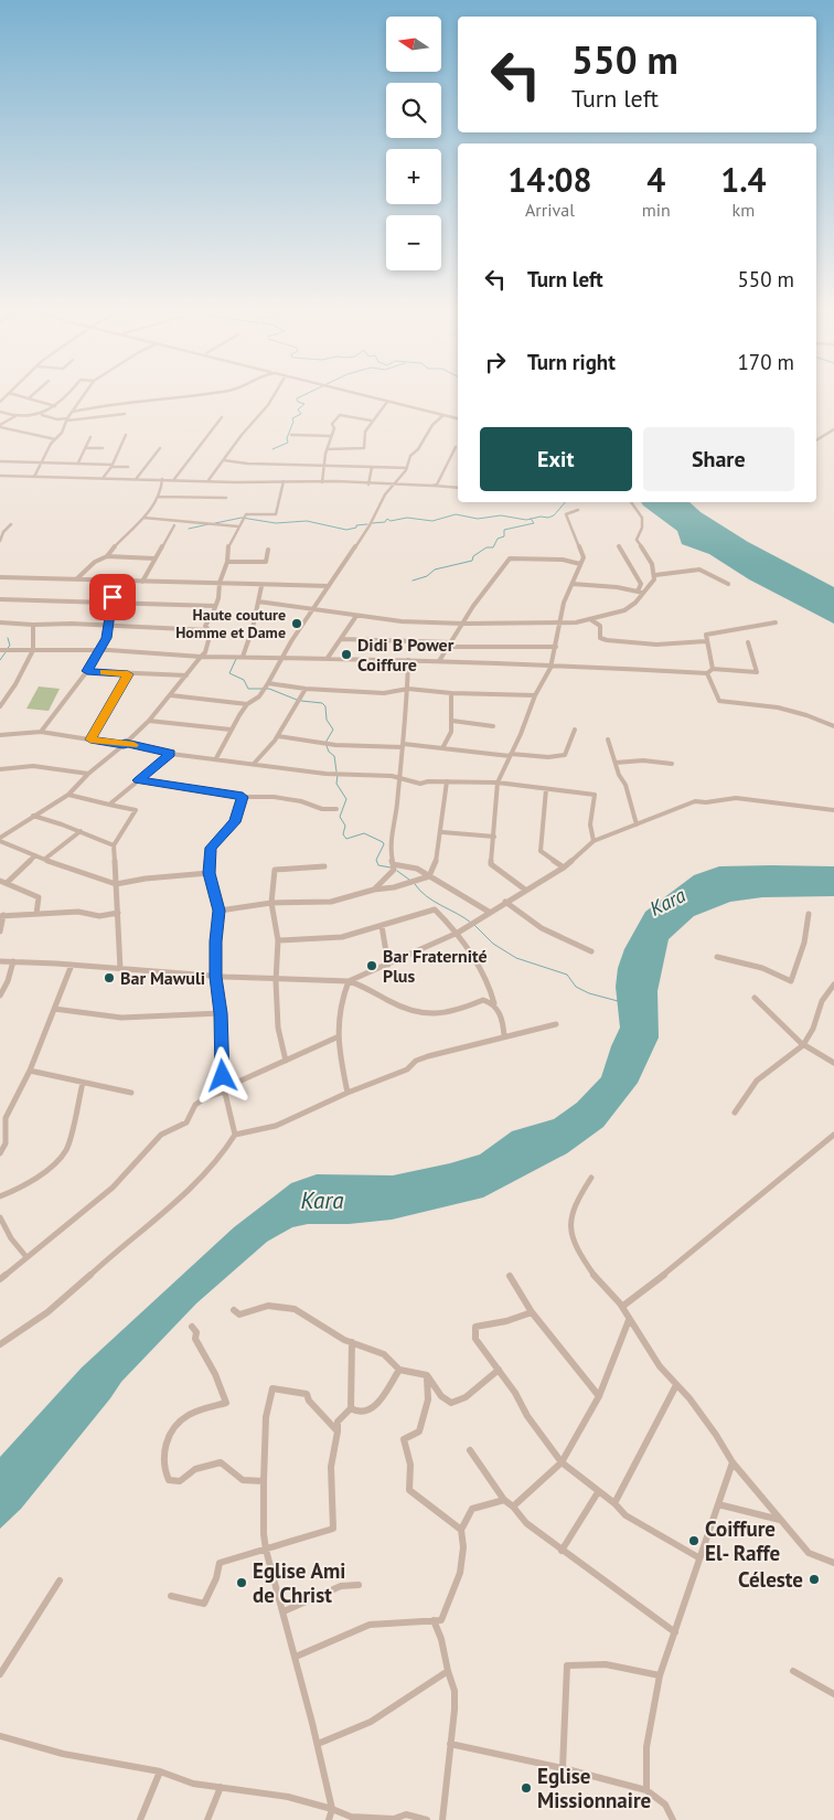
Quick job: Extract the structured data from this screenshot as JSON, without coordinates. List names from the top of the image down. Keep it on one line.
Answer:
{"water":["Kara"],"places":["Haute couture Homme et Dame","Didi B Power Coiffure","Bar Fraternité Plus","Bar Mawuli","Coiffure El- Raffe","Céleste","Eglise Ami de Christ","Eglise Missionnaire"],"north":"left","page":{"map_buttons":["+","−"],"turn":["550 m","Turn left"],"eta":["14:08","Arrival","4","min","1.4","km"],"list":[{"name":"Turn left","value":"550 m"},{"name":"Turn right","value":"170 m"}],"buttons":["Exit","Share"]}}
